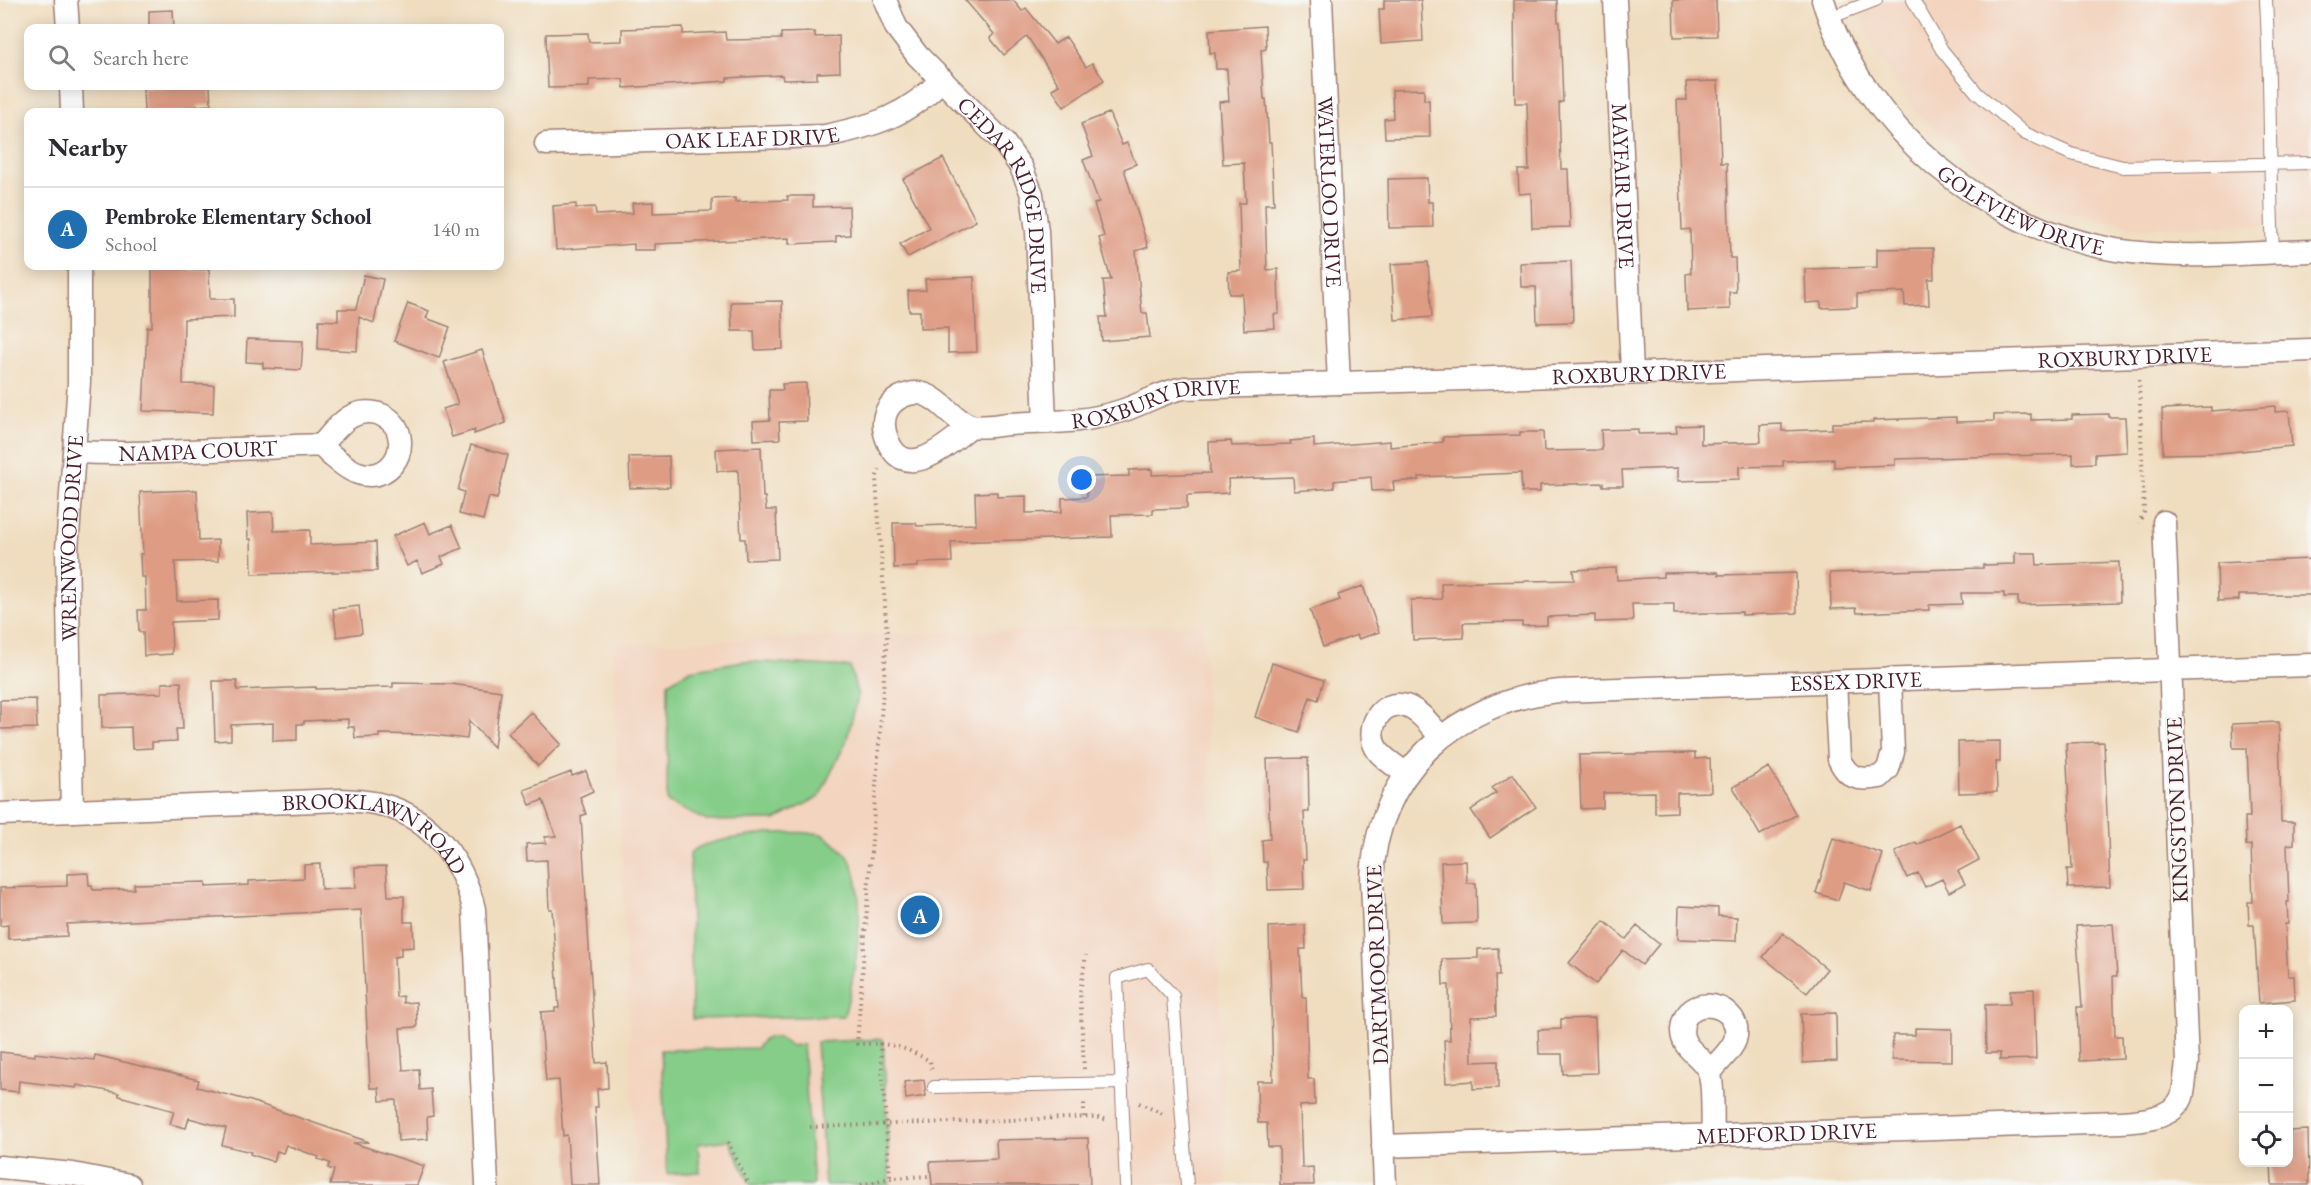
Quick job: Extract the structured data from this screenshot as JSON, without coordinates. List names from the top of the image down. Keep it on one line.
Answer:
{"streets":{"street":["OAK LEAF DRIVE","MAYFAIR DRIVE","WATERLOO DRIVE","CEDAR RIDGE DRIVE","GOLFVIEW DRIVE","ROXBURY DRIVE","NAMPA COURT","WRENWOOD DRIVE","ESSEX DRIVE","KINGSTON DRIVE","BROOKLAWN ROAD","DARTMOOR DRIVE","MEDFORD DRIVE"]},"crossings":[["OAK LEAF DRIVE","CEDAR RIDGE DRIVE"],["MAYFAIR DRIVE","ROXBURY DRIVE"],["WATERLOO DRIVE","ROXBURY DRIVE"],["CEDAR RIDGE DRIVE","ROXBURY DRIVE"],["NAMPA COURT","WRENWOOD DRIVE"],["WRENWOOD DRIVE","BROOKLAWN ROAD"],["ESSEX DRIVE","KINGSTON DRIVE"],["ESSEX DRIVE","DARTMOOR DRIVE"],["KINGSTON DRIVE","MEDFORD DRIVE"],["DARTMOOR DRIVE","MEDFORD DRIVE"]],"page":{"search":"Search here","heading":"Nearby","list":[{"mark":"A","name":"Pembroke Elementary School","note":"School","value":"140 m"}],"pins":"A","map_buttons":["+","−"]}}
